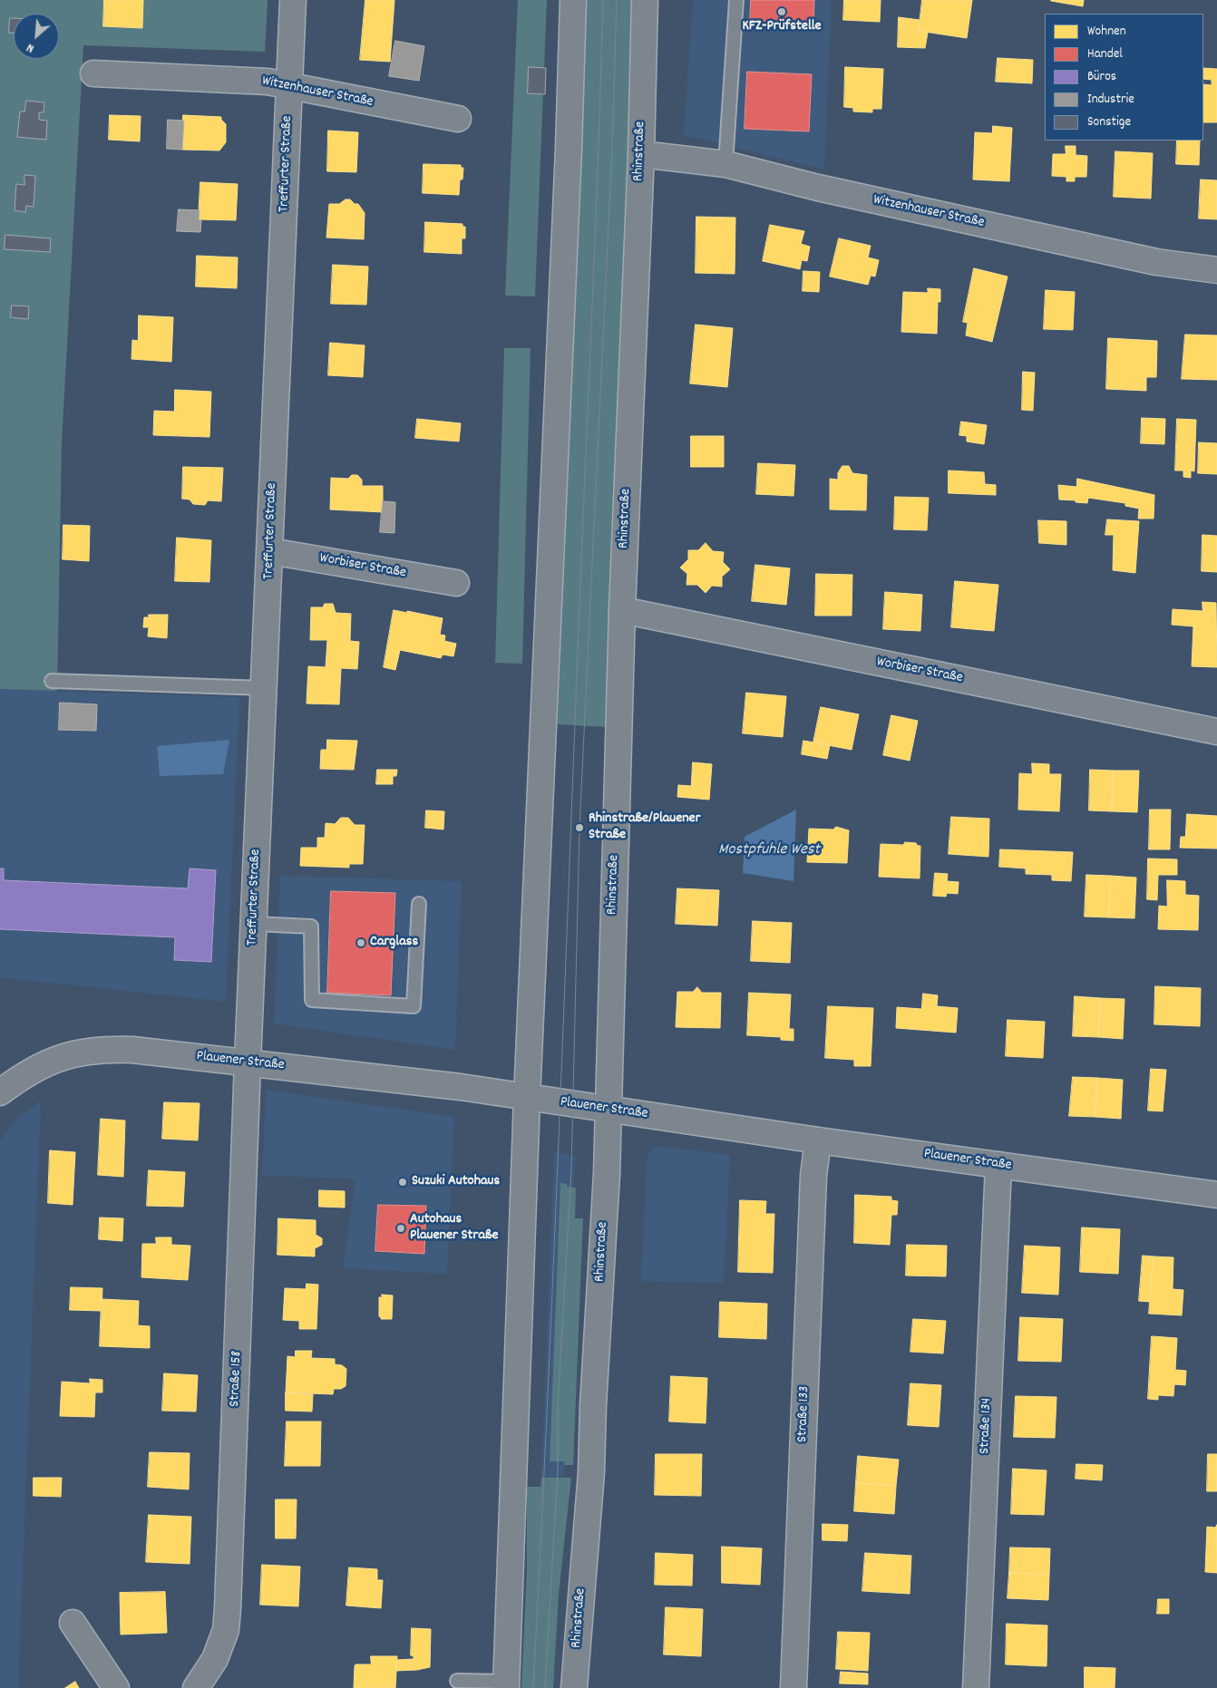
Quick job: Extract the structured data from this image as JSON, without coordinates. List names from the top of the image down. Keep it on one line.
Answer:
{"streets":{"street":["Witzenhauser Straße","Rhinstraße","Treffurter Straße","Worbiser Straße","Plauener Straße","Straße 158","Straße 133","Straße 134"]},"crossings":[["Witzenhauser Straße","Rhinstraße"],["Witzenhauser Straße","Treffurter Straße"],["Rhinstraße","Worbiser Straße"],["Rhinstraße","Plauener Straße"],["Treffurter Straße","Worbiser Straße"],["Treffurter Straße","Plauener Straße"],["Treffurter Straße","Straße 158"],["Plauener Straße","Straße 158"],["Plauener Straße","Straße 133"],["Plauener Straße","Straße 134"]],"water":["Mostpfuhle West"],"places":["KFZ-Prüfstelle","Rhinstraße/Plauener Straße","Carglass","Suzuki Autohaus","Autohaus Plauener Straße"],"legend":["Wohnen","Handel","Büros","Industrie","Sonstige"],"north":"bottom left"}
